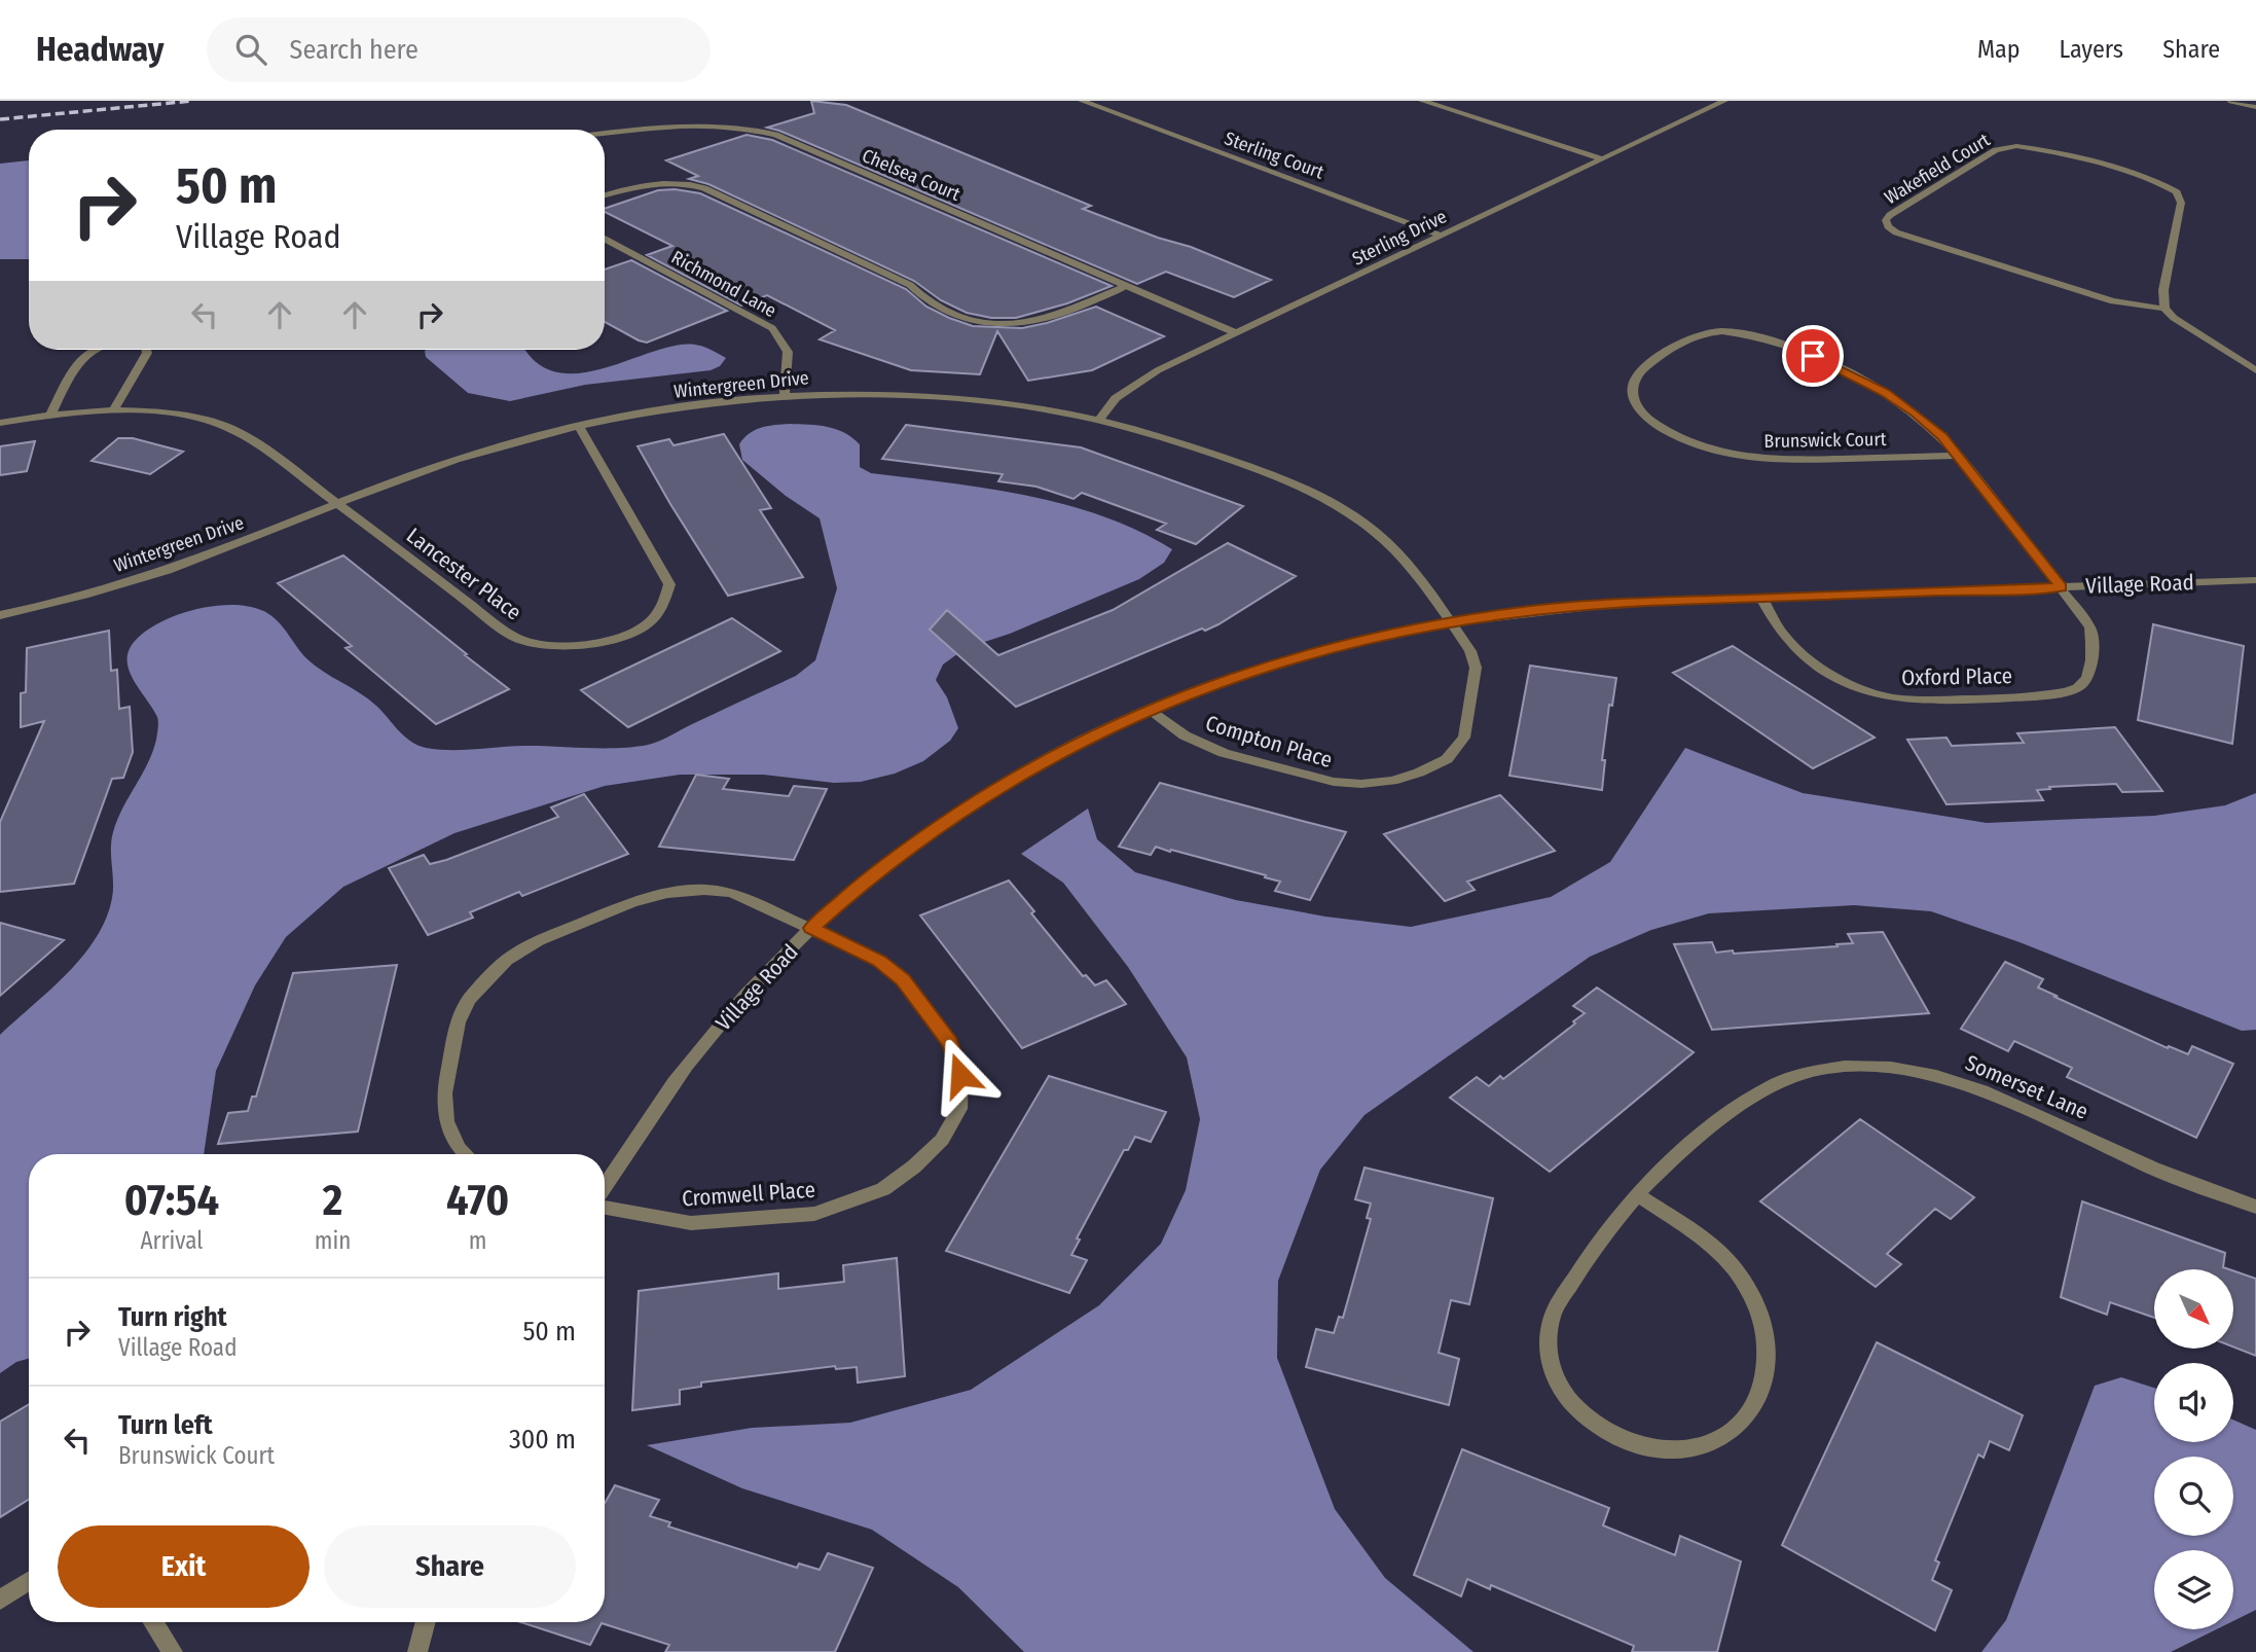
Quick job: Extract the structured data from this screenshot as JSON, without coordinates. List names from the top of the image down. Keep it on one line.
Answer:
{"streets":{"street":["Sterling Court","Wakefield Court","Chelsea Court","Sterling Drive","Richmond Lane","Wintergreen Drive","Brunswick Court","Lancester Place","Village Road","Oxford Place","Compton Place","Somerset Lane","Cromwell Place"]},"crossings":[["Sterling Court","Sterling Drive"],["Chelsea Court","Sterling Drive"],["Sterling Drive","Wintergreen Drive"],["Richmond Lane","Wintergreen Drive"],["Wintergreen Drive","Lancester Place"],["Wintergreen Drive","Village Road"],["Wintergreen Drive","Compton Place"],["Brunswick Court","Village Road"],["Brunswick Court","Oxford Place"],["Village Road","Oxford Place"],["Village Road","Compton Place"],["Village Road","Cromwell Place"]],"north":"bottom right","page":{"header":"Headway","search":"Search here","nav":["Map","Layers","Share"],"turn":["50 m","Village Road"],"eta":["07:54","Arrival","2","min","470","m"],"list":[{"name":"Turn right","note":"Village Road","value":"50 m"},{"name":"Turn left","note":"Brunswick Court","value":"300 m"}],"buttons":["Exit","Share"]}}
